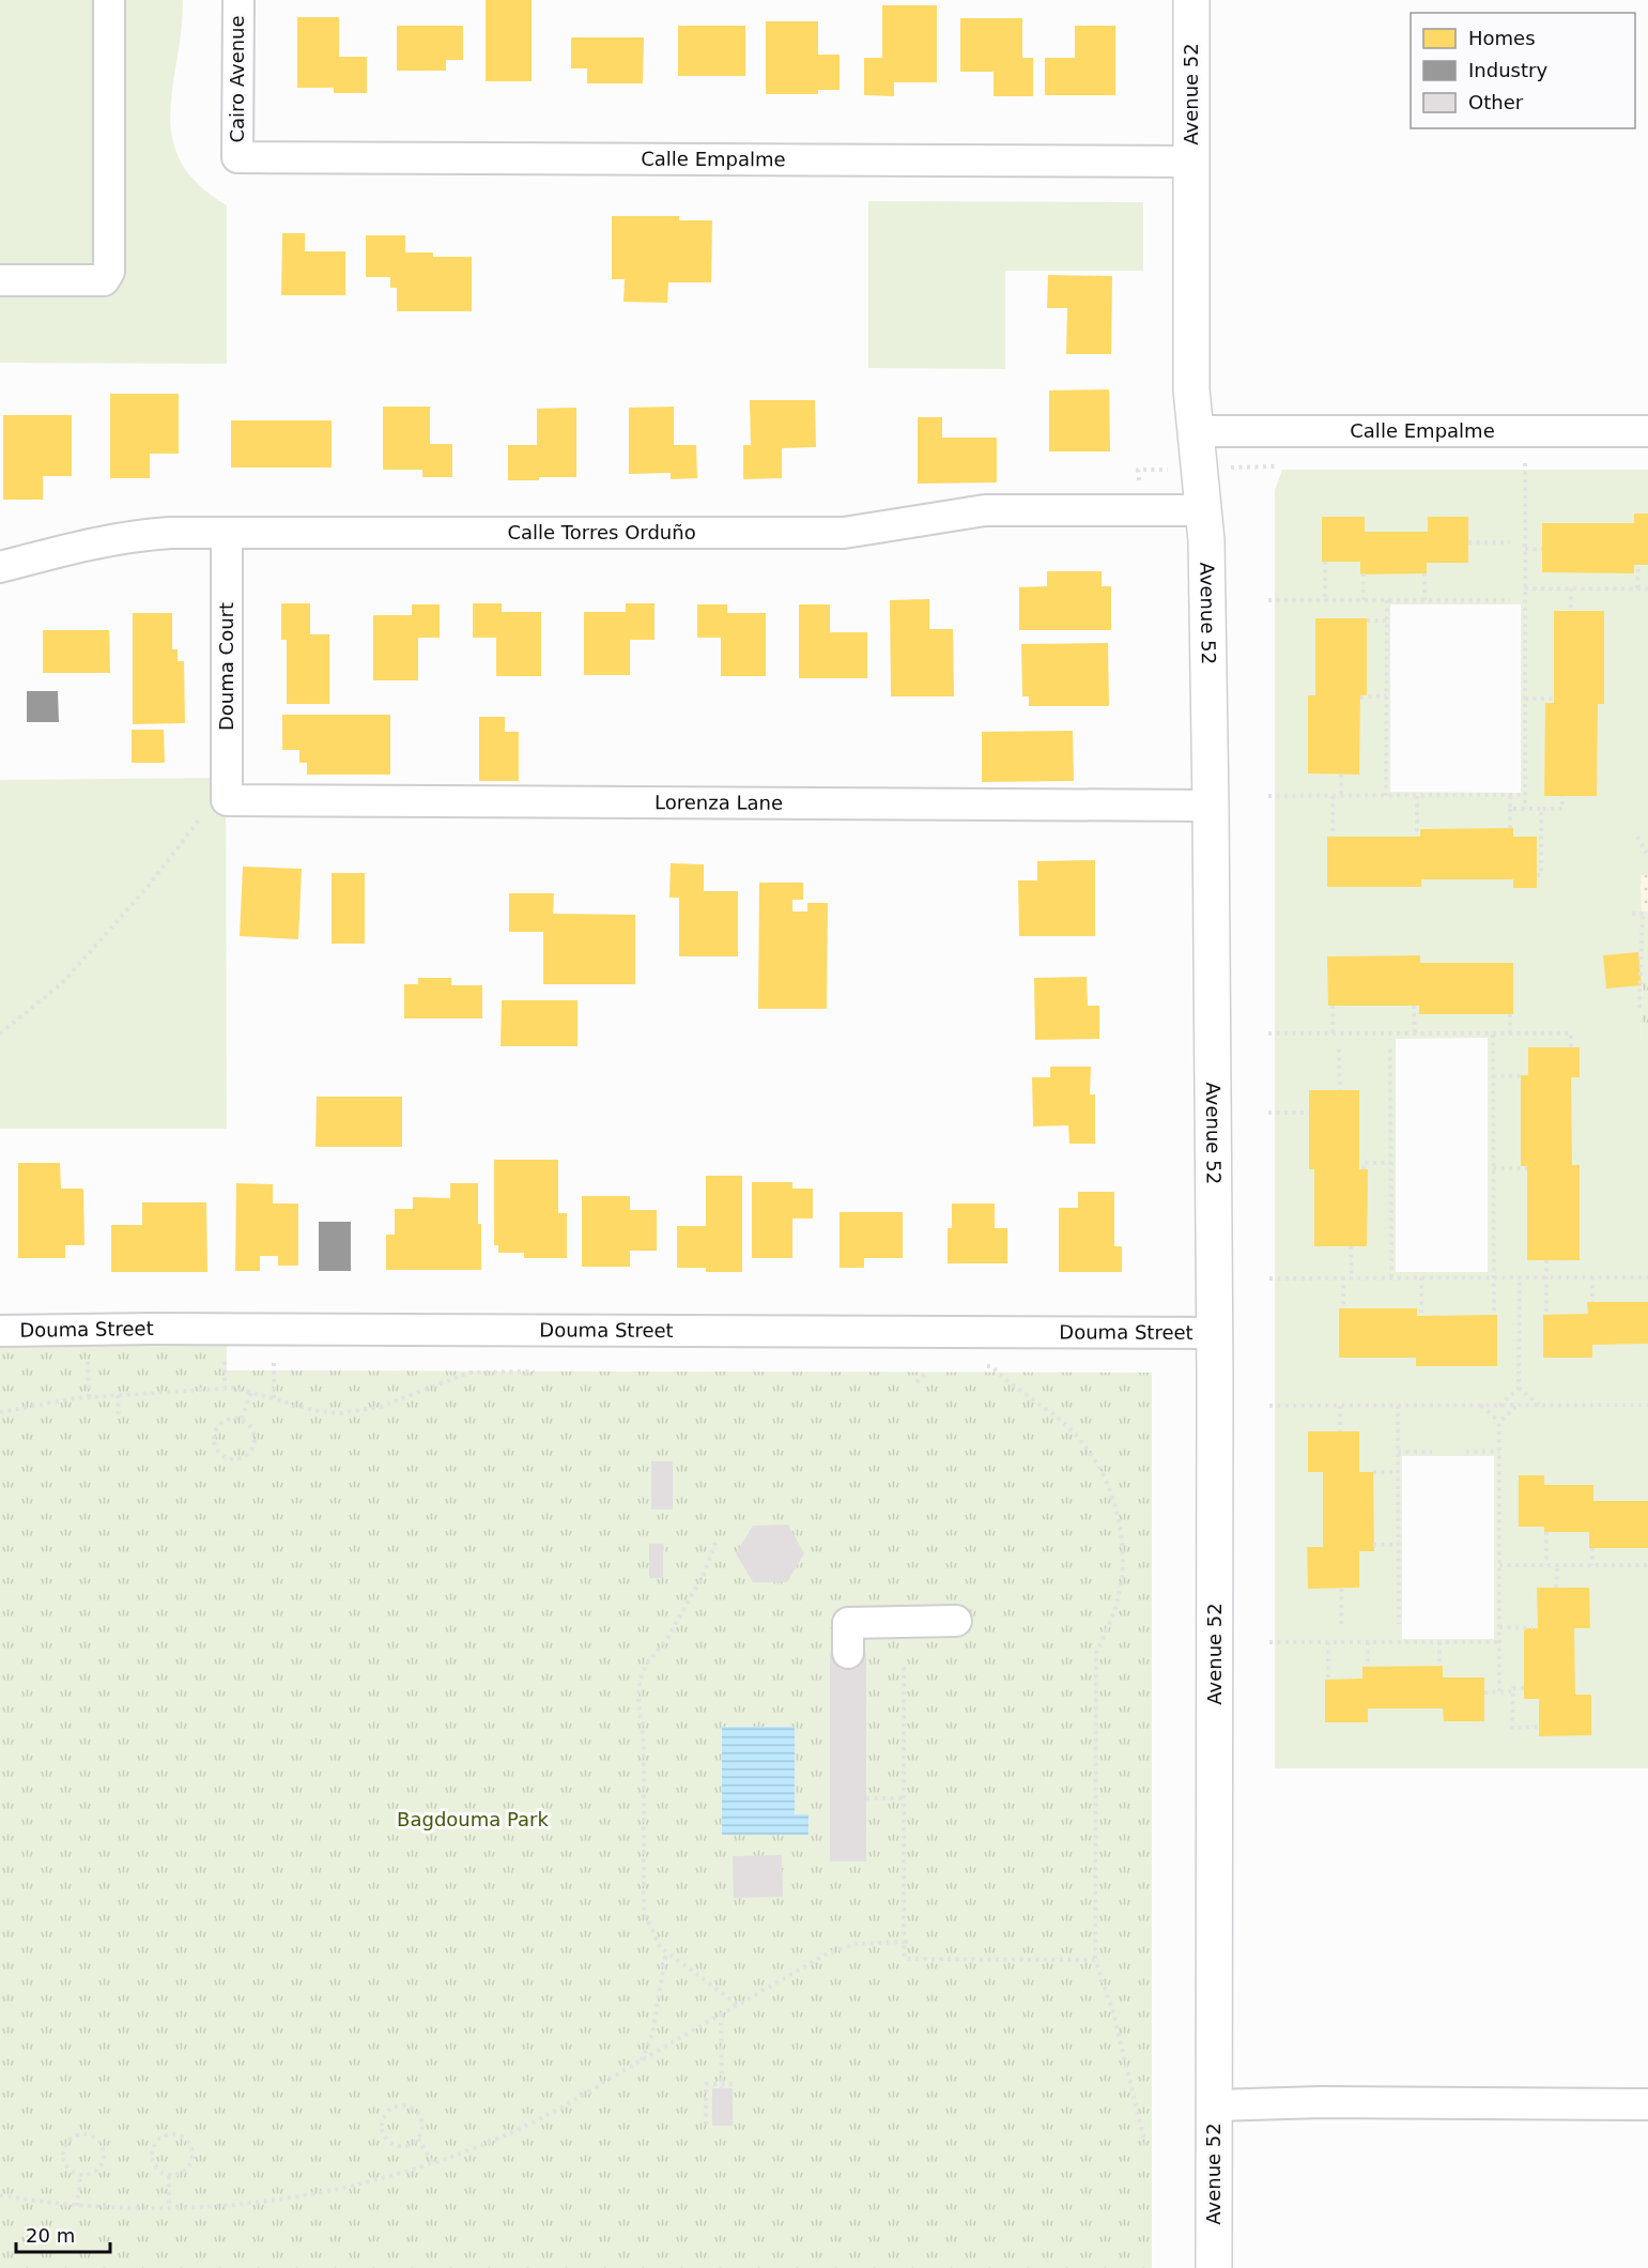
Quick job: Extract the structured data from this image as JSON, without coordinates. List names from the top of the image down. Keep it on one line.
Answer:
{"streets":{"main road":["Avenue 52"],"street":["Cairo Avenue","Calle Empalme","Calle Torres Orduño","Douma Court","Lorenza Lane","Douma Street"]},"crossings":[["Cairo Avenue","Calle Empalme"],["Avenue 52","Calle Empalme"],["Avenue 52","Calle Torres Orduño"],["Avenue 52","Lorenza Lane"],["Avenue 52","Douma Street"],["Calle Torres Orduño","Douma Court"],["Douma Court","Lorenza Lane"]],"parks":["Bagdouma Park"],"legend":["Homes","Industry","Other"],"scale_bar":"20 m"}
